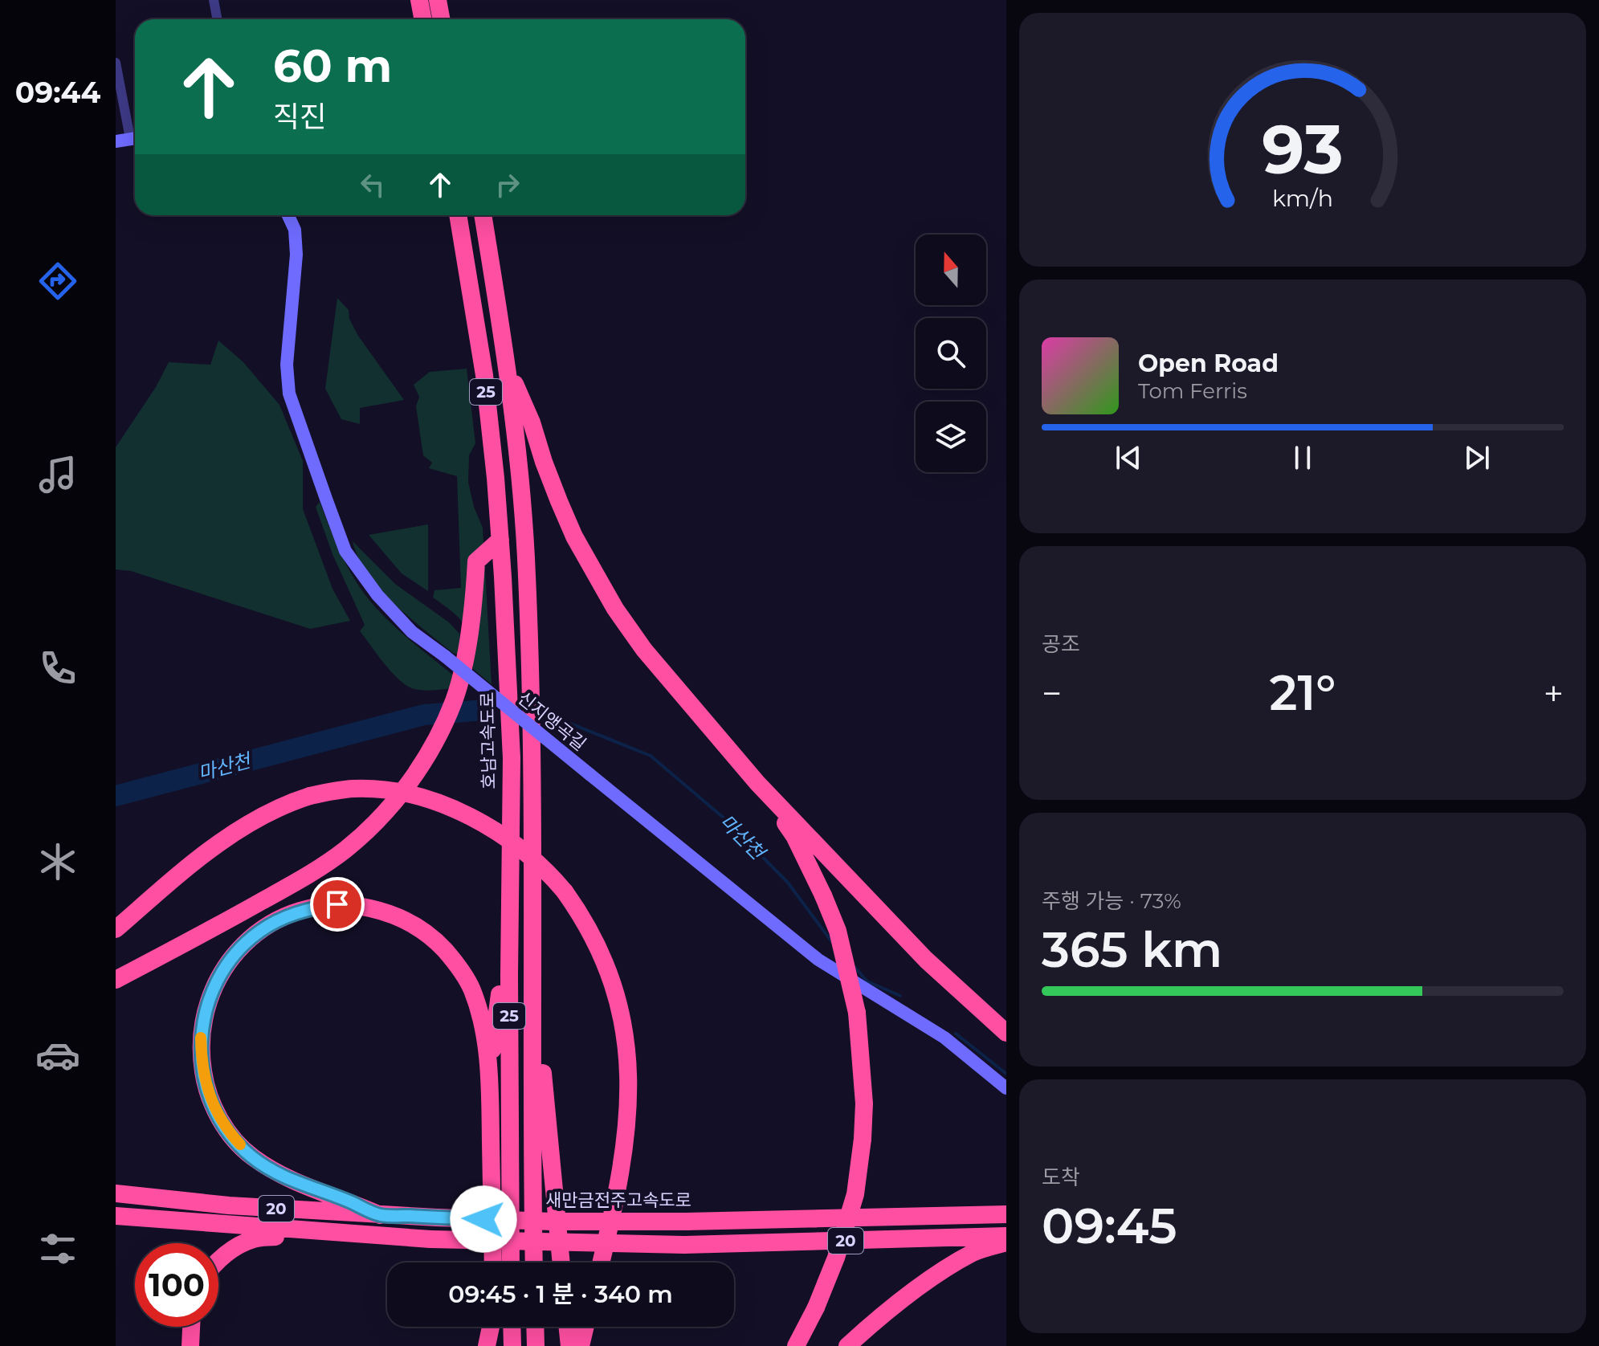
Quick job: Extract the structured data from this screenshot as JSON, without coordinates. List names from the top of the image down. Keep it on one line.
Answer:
{"streets":{"highway":["25","호남고속도로","새만금전주고속도로","20"],"street":["신지앵곡길"]},"water":["마산천"],"north":"top","page":{"tabs":"09:44","turn":["60 m","직진"],"song":["Open Road","Tom Ferris"],"tile":["공조",["주행 가능 · 73%","365 km"],["도착","09:45"]],"heat":["−","21°","+"],"limit":"100","trip":"09:45 · 1 분 · 340 m","gauge":["93","km/h"]}}
